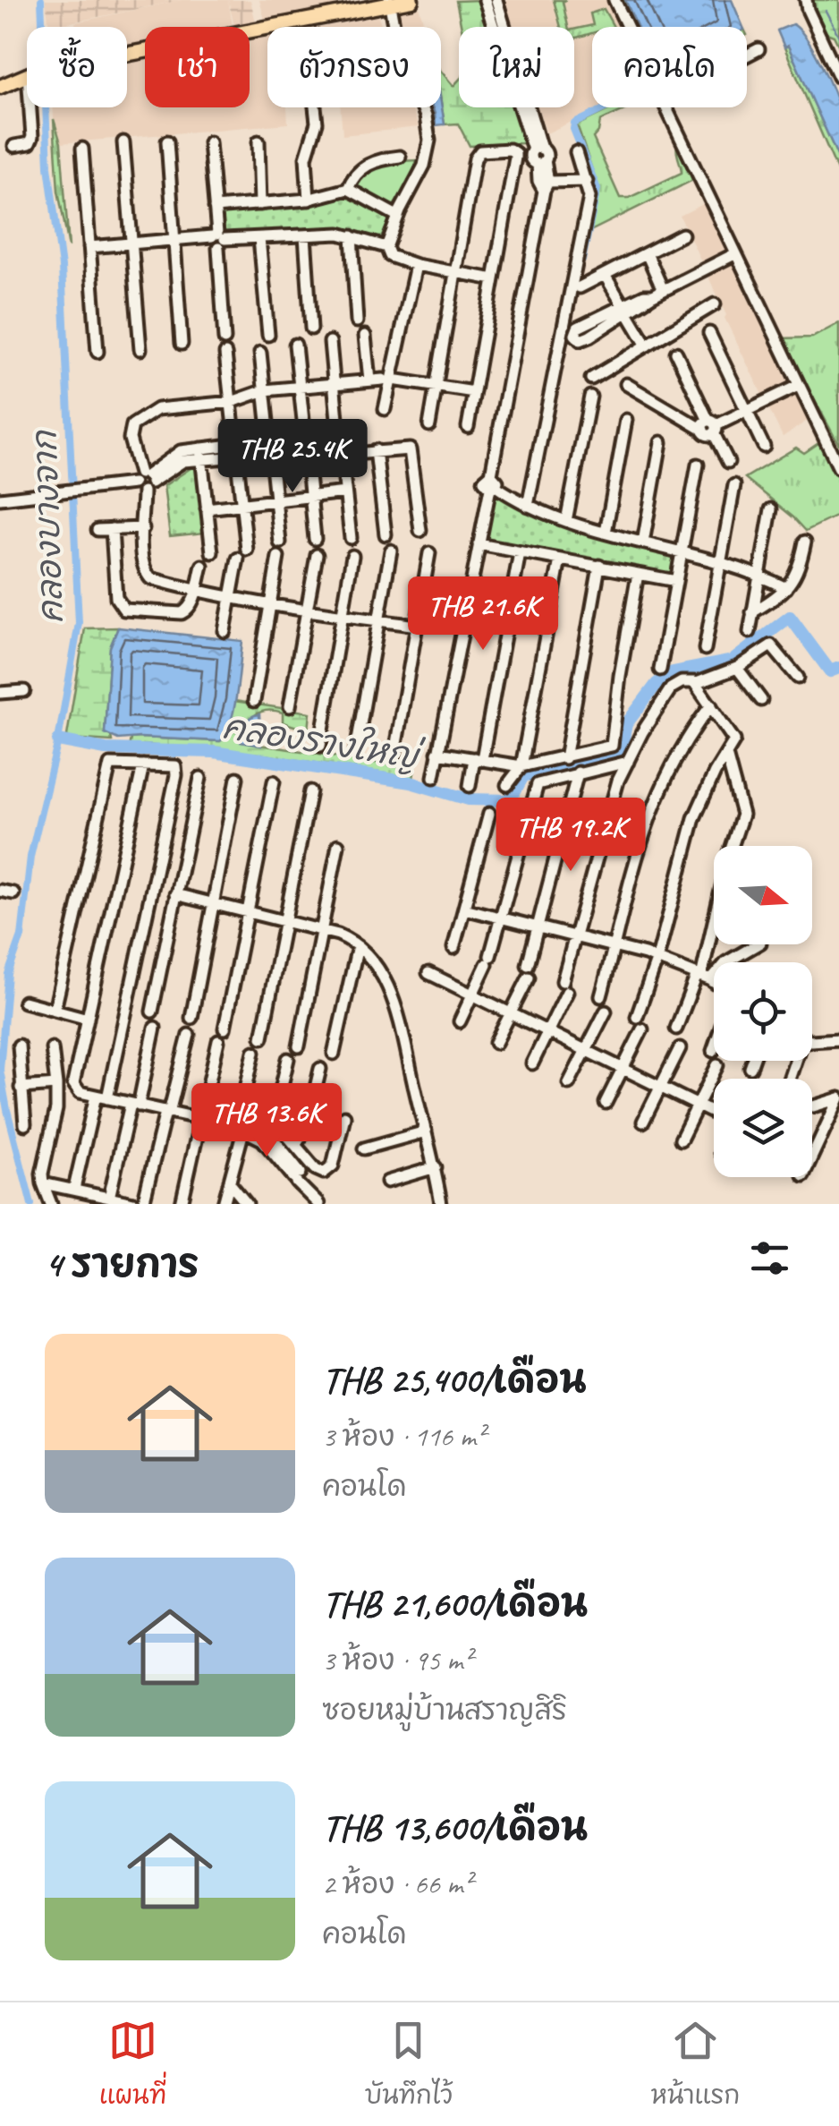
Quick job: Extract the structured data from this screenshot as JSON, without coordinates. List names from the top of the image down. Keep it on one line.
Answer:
{"water":["คลองบางจาก","คลองรางใหญ่"],"north":"right","page":{"chip":["ซื้อ","เช่า","ตัวกรอง","ใหม่","คอนโด"],"price":["THB 25.4K","THB 21.6K","THB 19.2K","THB 13.6K"],"heading":"4 รายการ","list":[{"name":"THB 25,400/เดือน","note":"3 ห้อง · 116 m² · คอนโด"},{"name":"THB 21,600/เดือน","note":"3 ห้อง · 95 m² · ซอยหมู่บ้านสราญสิริ"},{"name":"THB 13,600/เดือน","note":"2 ห้อง · 66 m² · คอนโด"}],"tabs":["แผนที่","บันทึกไว้","หน้าแรก"]}}
